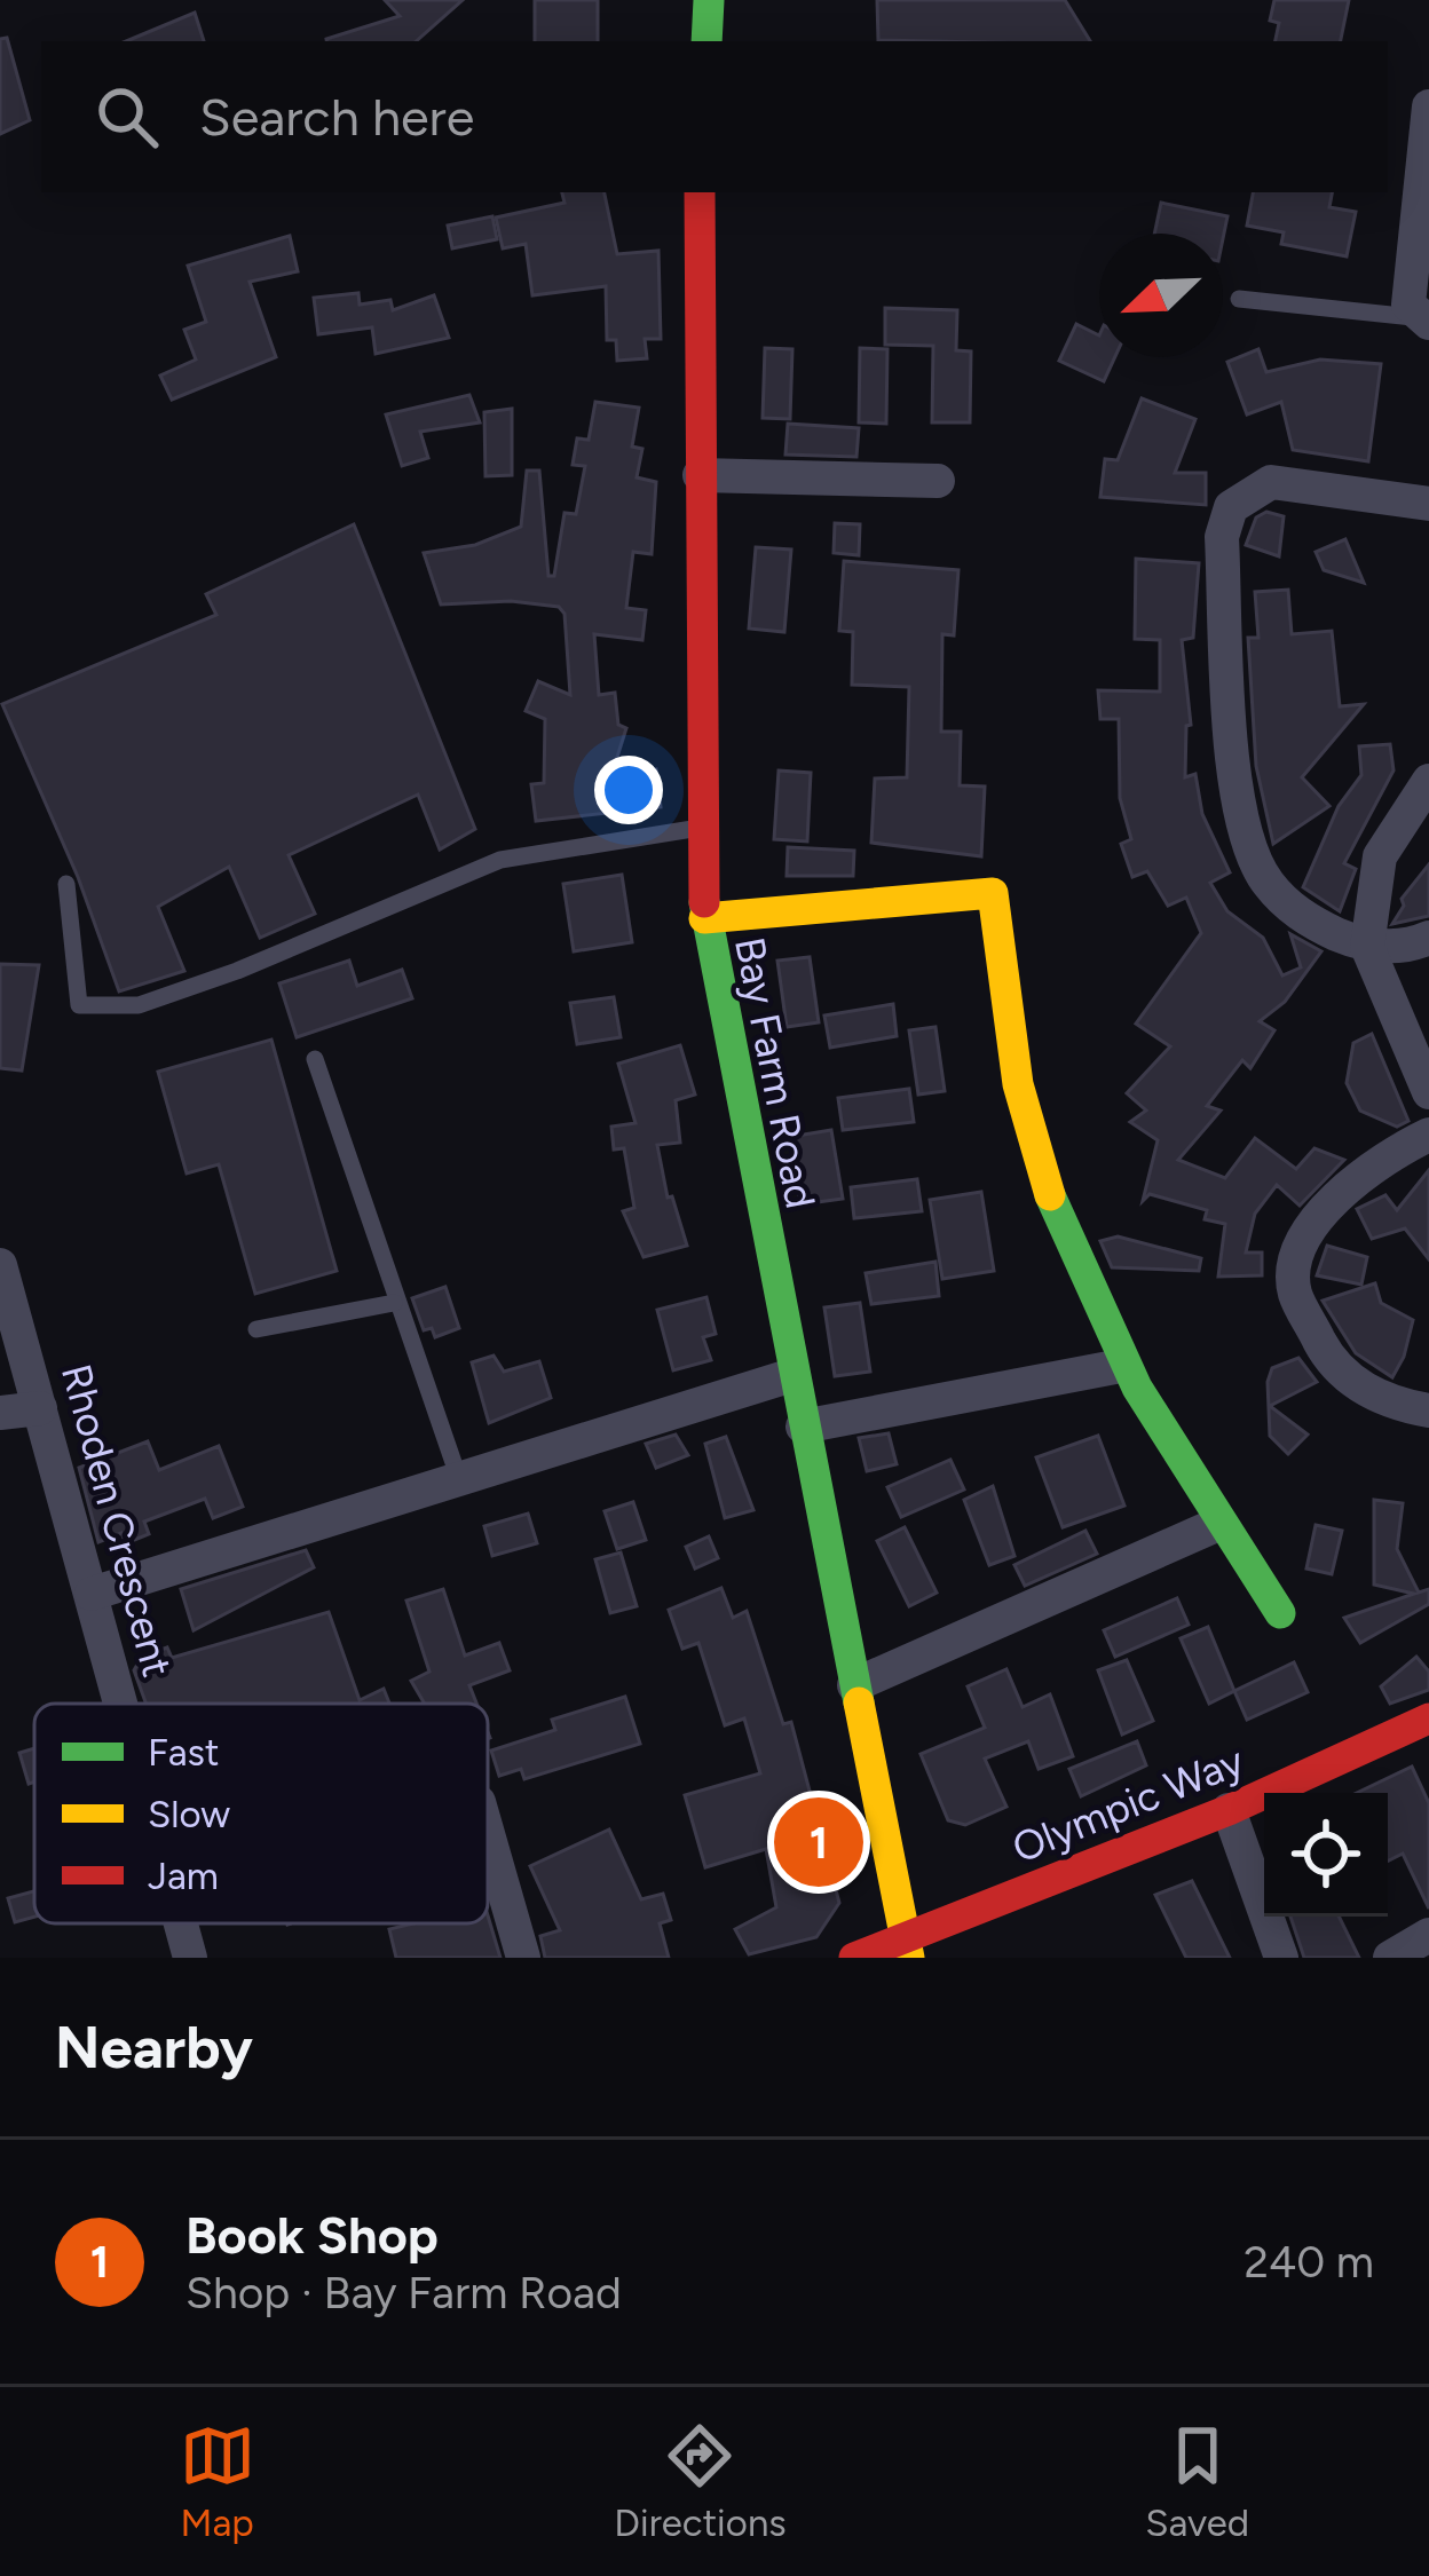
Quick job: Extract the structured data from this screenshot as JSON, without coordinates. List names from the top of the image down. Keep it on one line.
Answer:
{"streets":{"street":["Bay Farm Road","Rhoden Crescent","Olympic Way"]},"crossings":[["Bay Farm Road","Olympic Way"]],"legend":["Fast","Slow","Jam"],"north":"bottom left","page":{"search":"Search here","pins":"1","heading":"Nearby","list":[{"mark":"1","name":"Book Shop","note":"Shop · Bay Farm Road","value":"240 m"}],"nav":["Map","Directions","Saved"]}}
